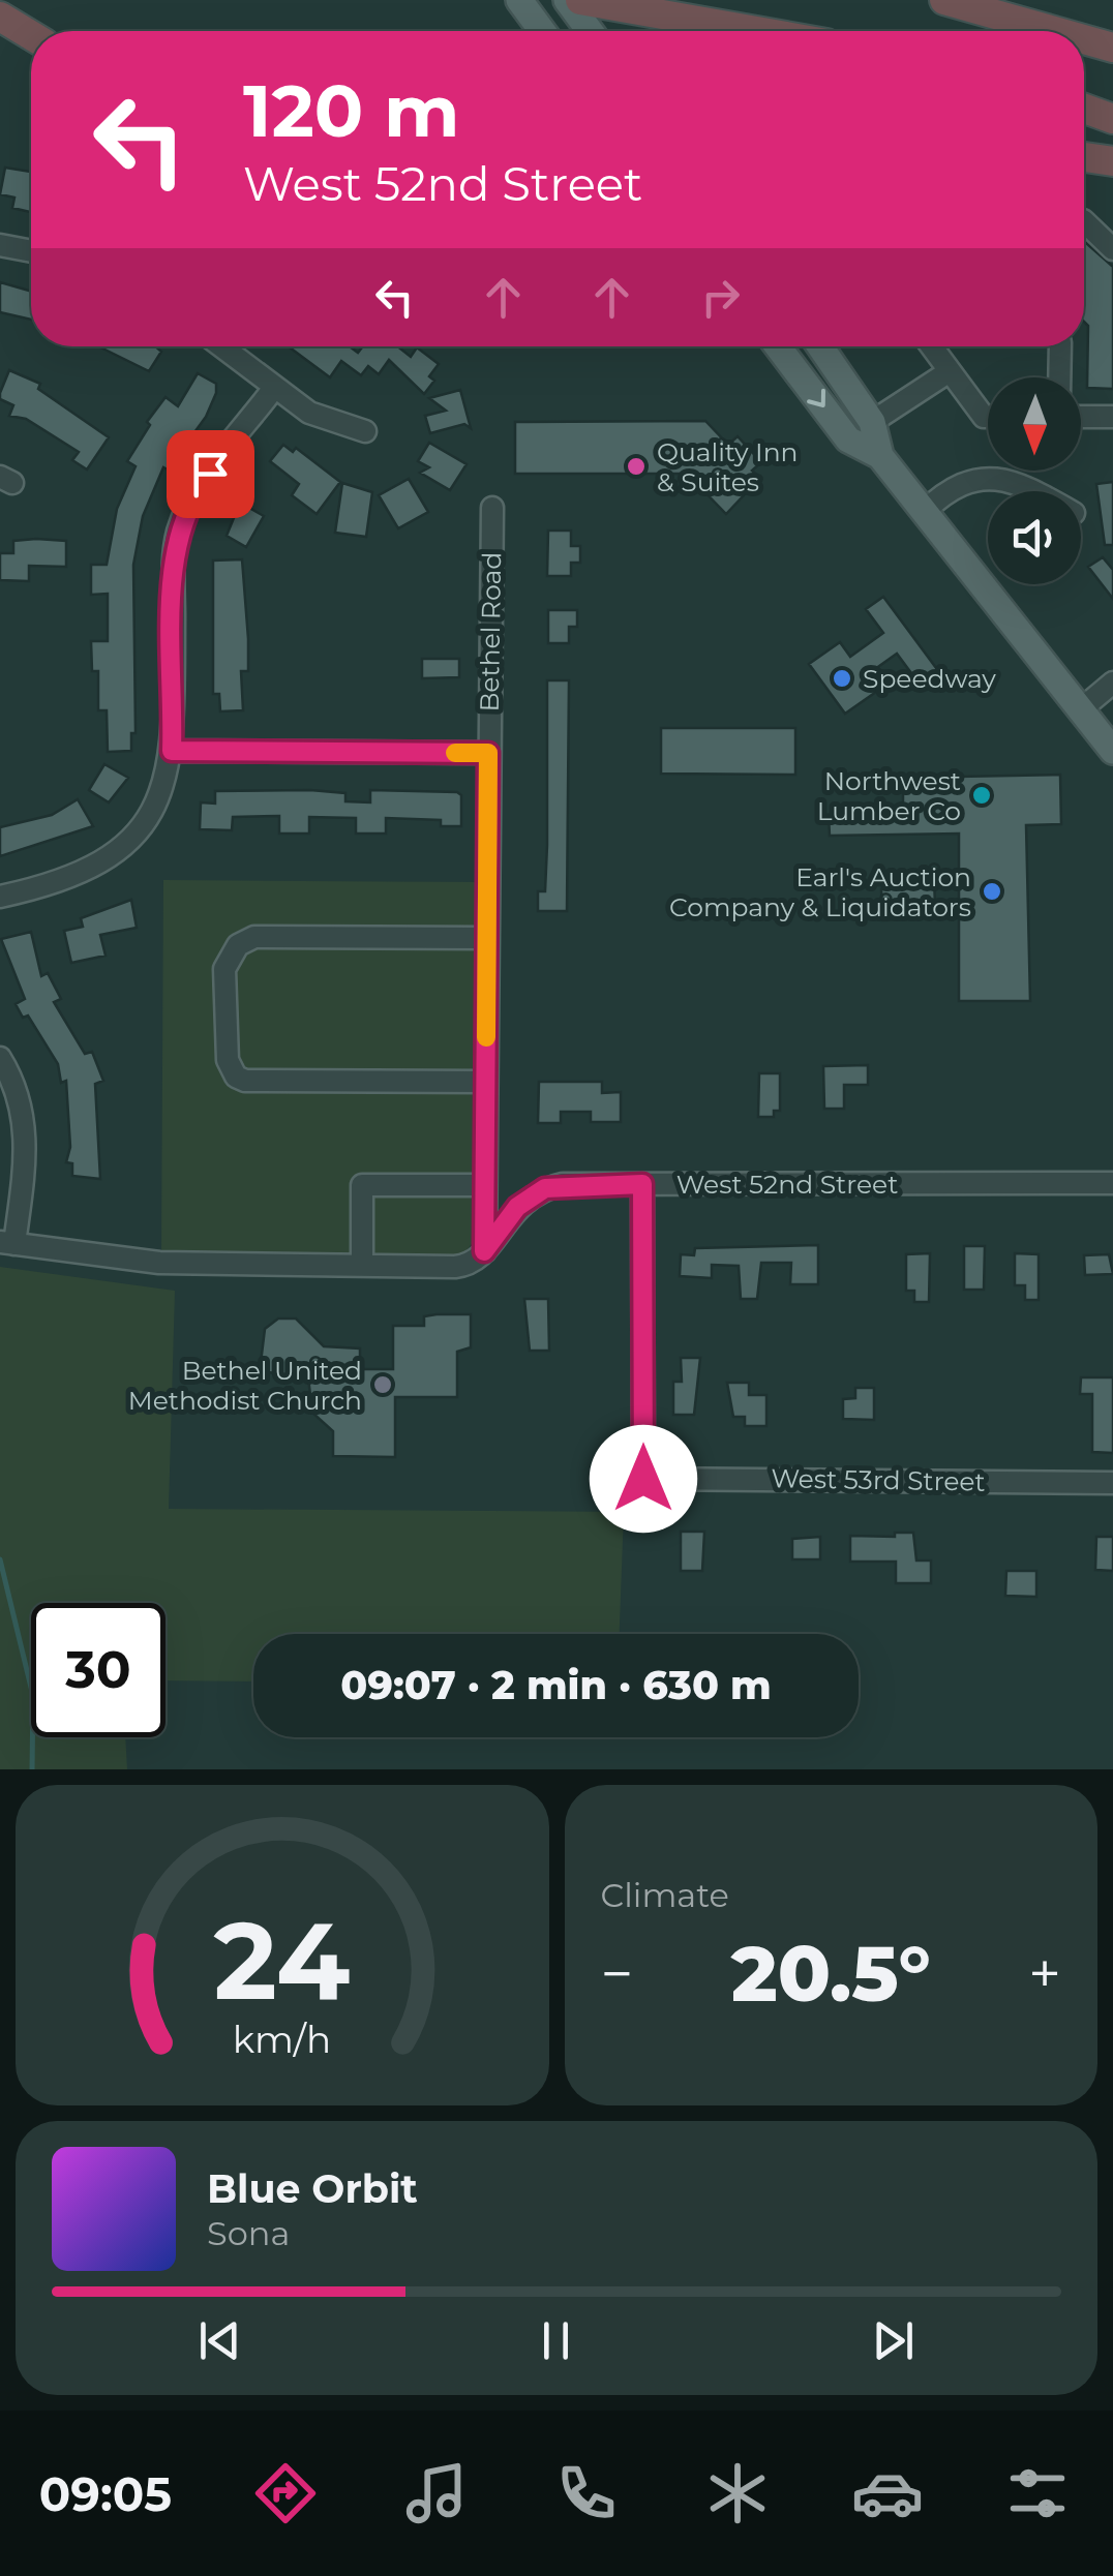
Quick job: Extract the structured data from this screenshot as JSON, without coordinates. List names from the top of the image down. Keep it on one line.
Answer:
{"streets":{"street":["Bethel Road","West 52nd Street","West 53rd Street"]},"crossings":[["Bethel Road","West 52nd Street"],["West 52nd Street","West 53rd Street"]],"places":["Quality Inn & Suites","Speedway","Northwest Lumber Co","Earl's Auction Company & Liquidators","Bethel United Methodist Church"],"north":"bottom","page":{"turn":["120 m","West 52nd Street"],"limit":"30","trip":"09:07 · 2 min · 630 m","tile":"Climate","heat":["−","20.5°","+"],"song":["Blue Orbit","Sona"],"tabs":"09:05","gauge":["24","km/h"]}}
